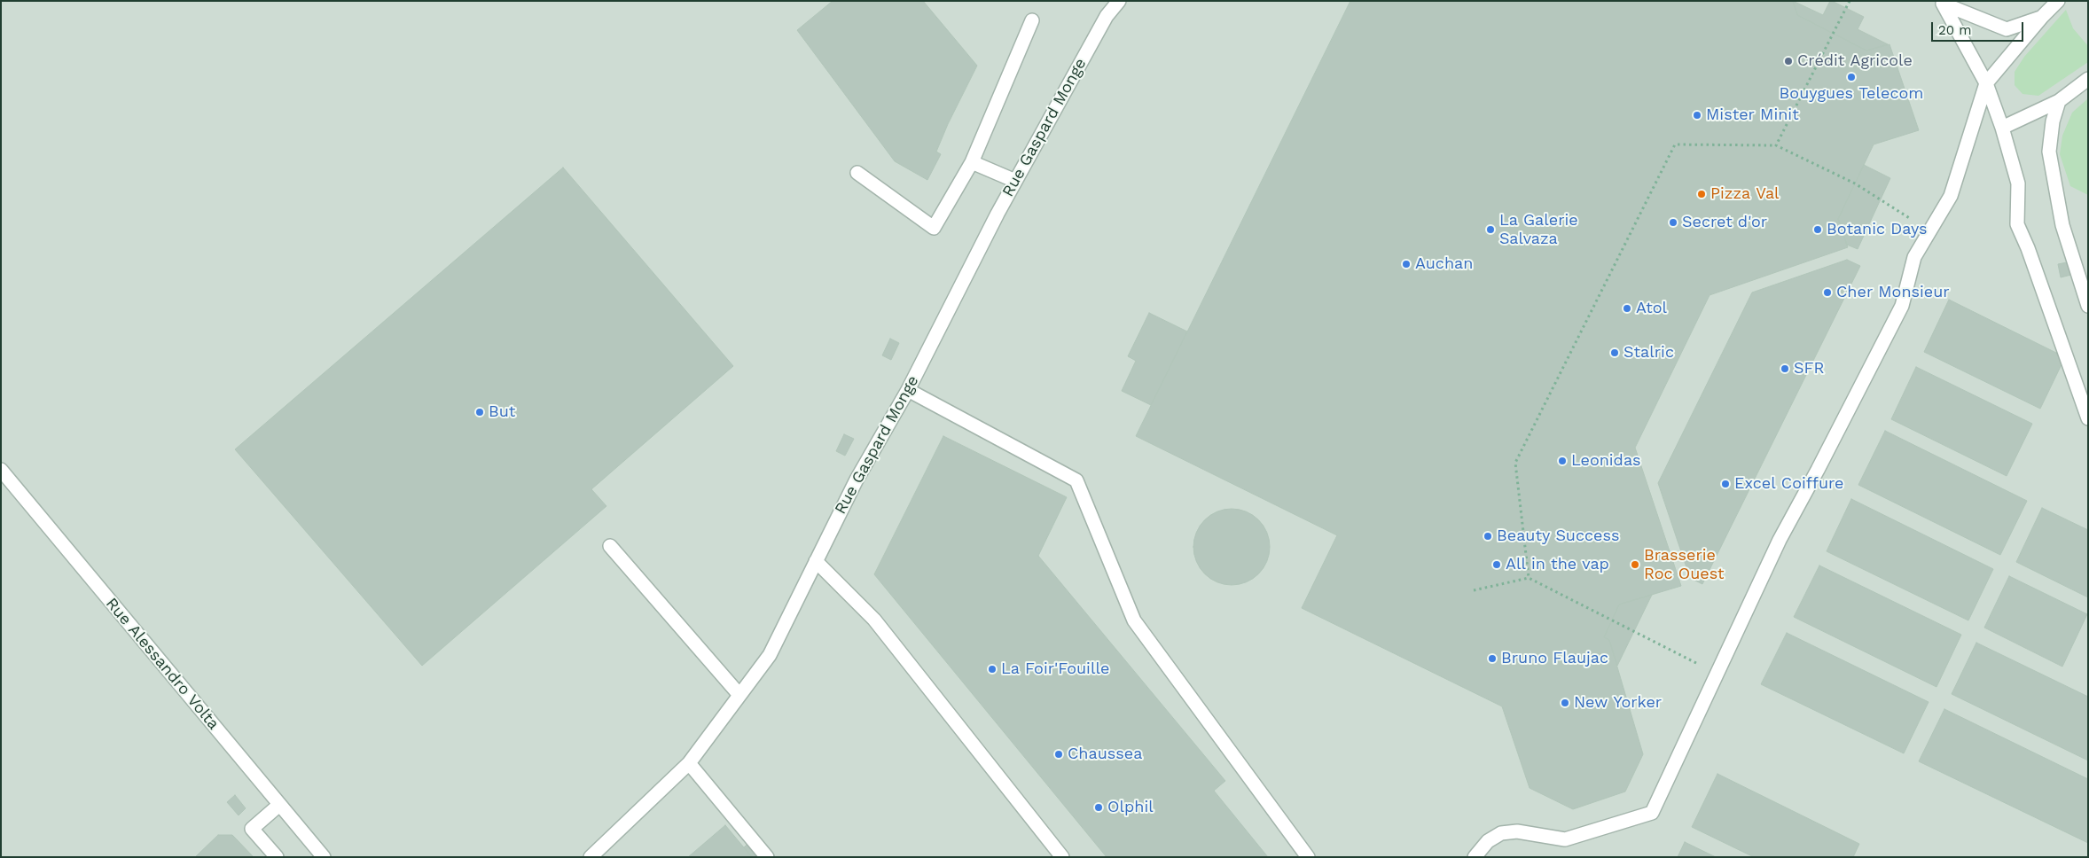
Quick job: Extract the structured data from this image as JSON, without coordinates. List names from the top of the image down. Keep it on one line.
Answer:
{"streets":{"street":["Rue Gaspard Monge","Rue Alessandro Volta"]},"places":["Crédit Agricole","Bouygues Telecom","Mister Minit","Pizza Val","Secret d'or","La Galerie Salvaza","Botanic Days","Auchan","Cher Monsieur","Atol","Stalric","SFR","But","Leonidas","Excel Coiffure","Beauty Success","All in the vap","Brasserie Roc Ouest","Bruno Flaujac","La Foir'Fouille","New Yorker","Chaussea","Olphil"],"scale_bar":"20 m"}
